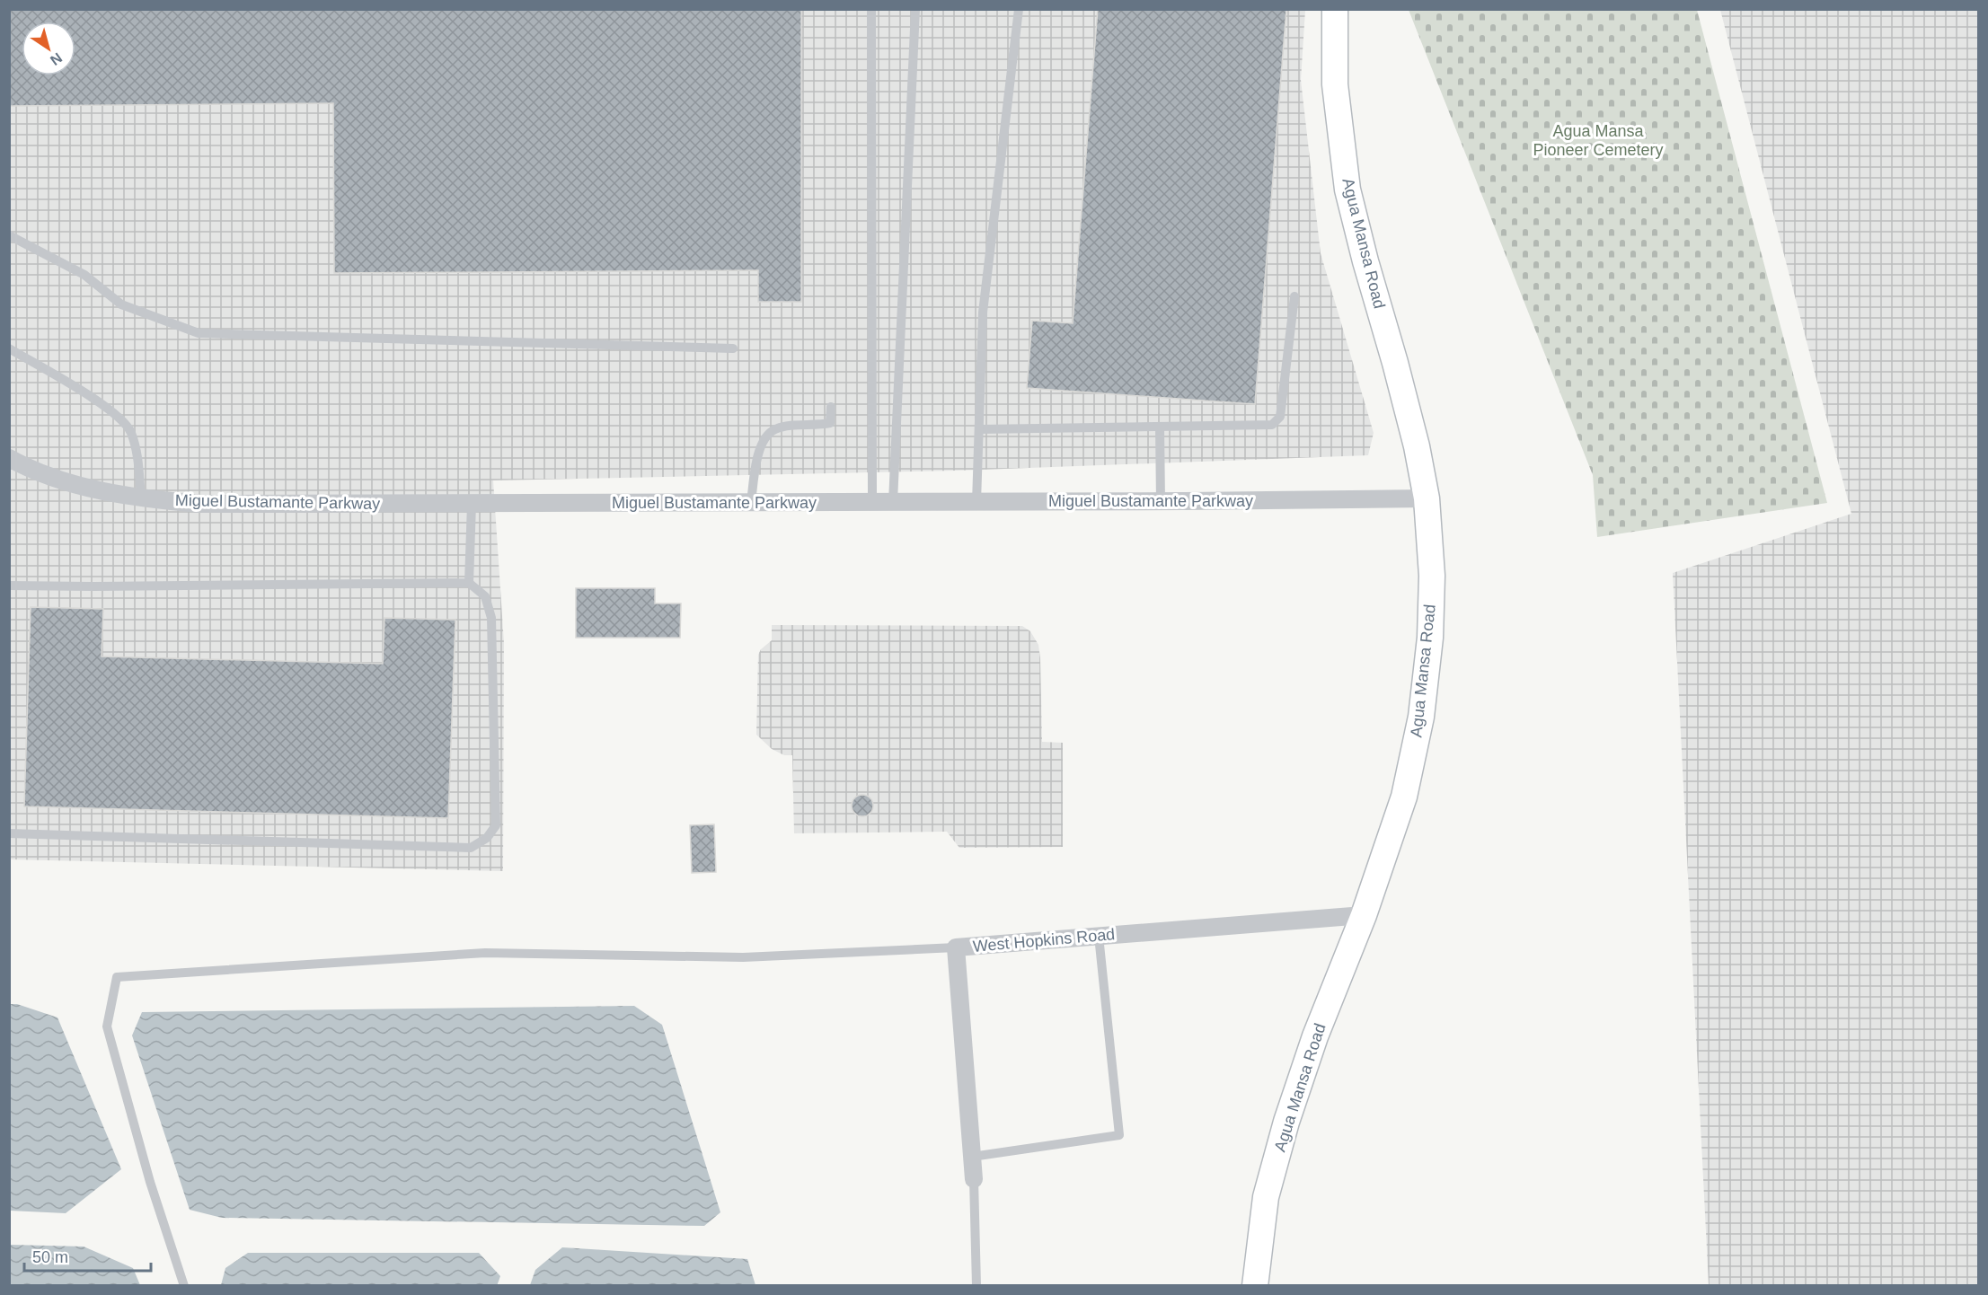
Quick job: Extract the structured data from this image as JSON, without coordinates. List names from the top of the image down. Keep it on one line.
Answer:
{"streets":{"main road":["Agua Mansa Road"],"street":["Miguel Bustamante Parkway","West Hopkins Road"]},"crossings":[["Agua Mansa Road","Miguel Bustamante Parkway"],["Agua Mansa Road","West Hopkins Road"]],"parks":["Agua Mansa Pioneer Cemetery"],"scale_bar":"50 m","north":"bottom right"}
